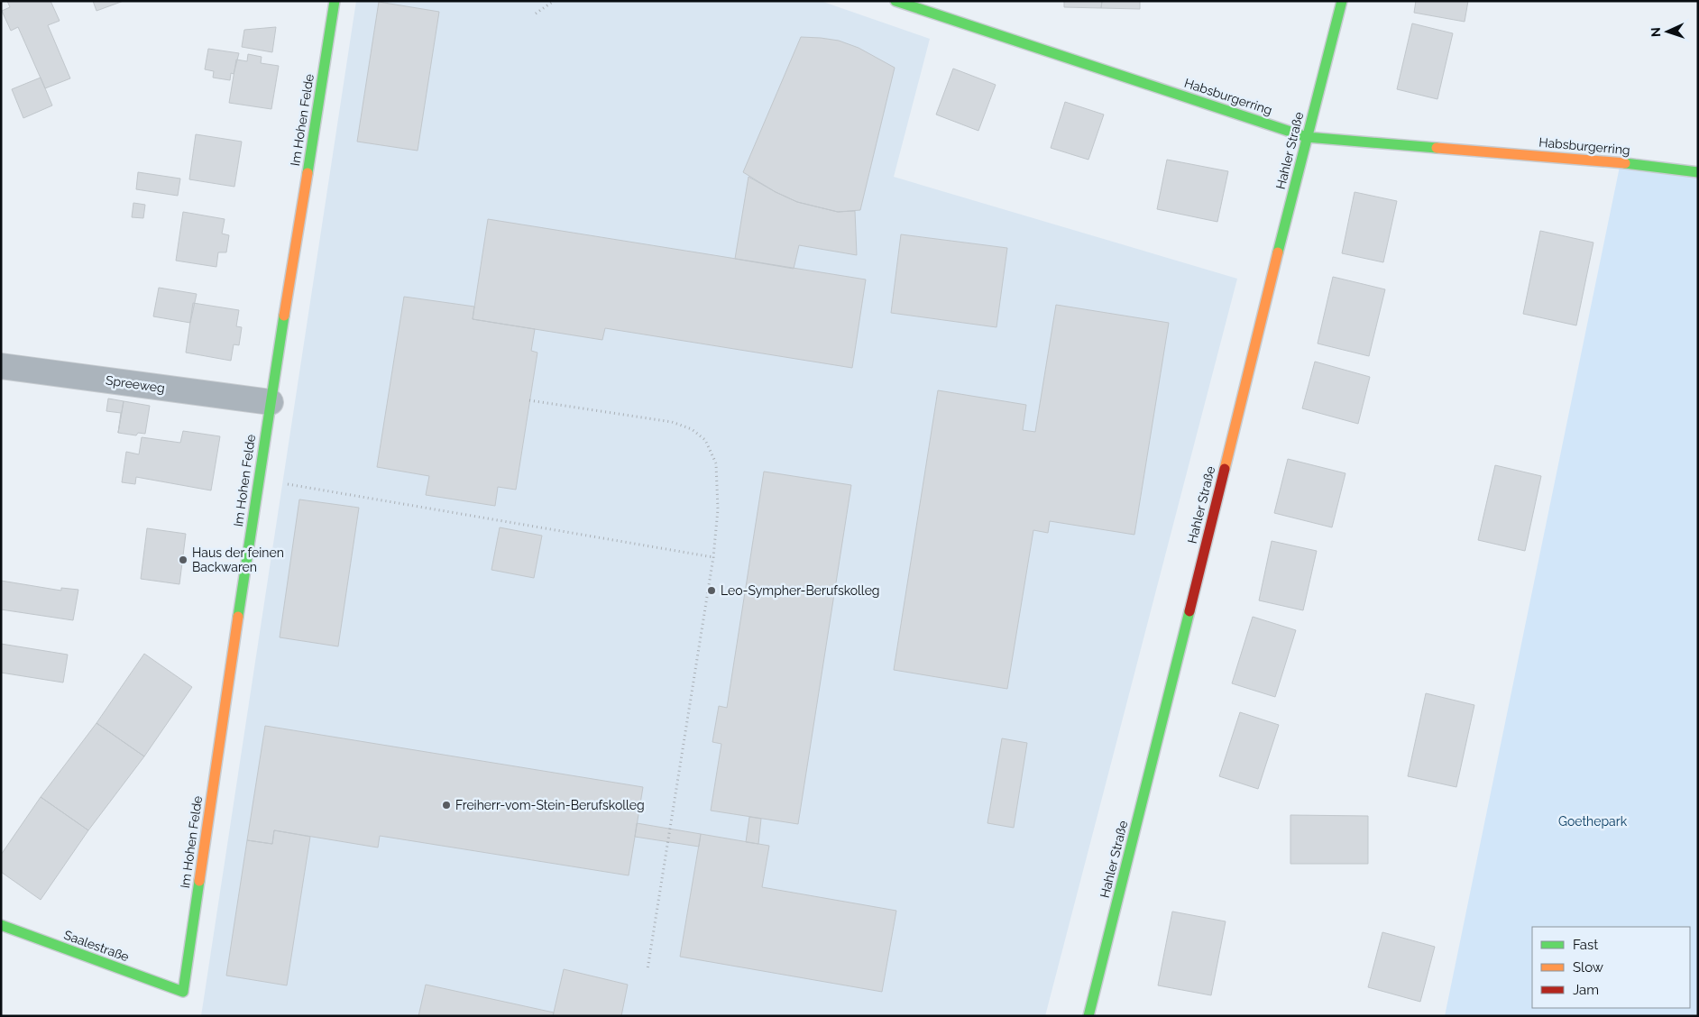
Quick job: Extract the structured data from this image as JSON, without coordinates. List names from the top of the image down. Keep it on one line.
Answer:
{"streets":{"street":["Habsburgerring","Im Hohen Felde","Hahler Straße","Spreeweg","Saalestraße"]},"crossings":[["Habsburgerring","Hahler Straße"],["Im Hohen Felde","Spreeweg"],["Im Hohen Felde","Saalestraße"]],"parks":["Goethepark"],"places":["Haus der feinen Backwaren","Leo-Sympher-Berufskolleg","Freiherr-vom-Stein-Berufskolleg"],"legend":["Fast","Slow","Jam"],"north":"left"}
